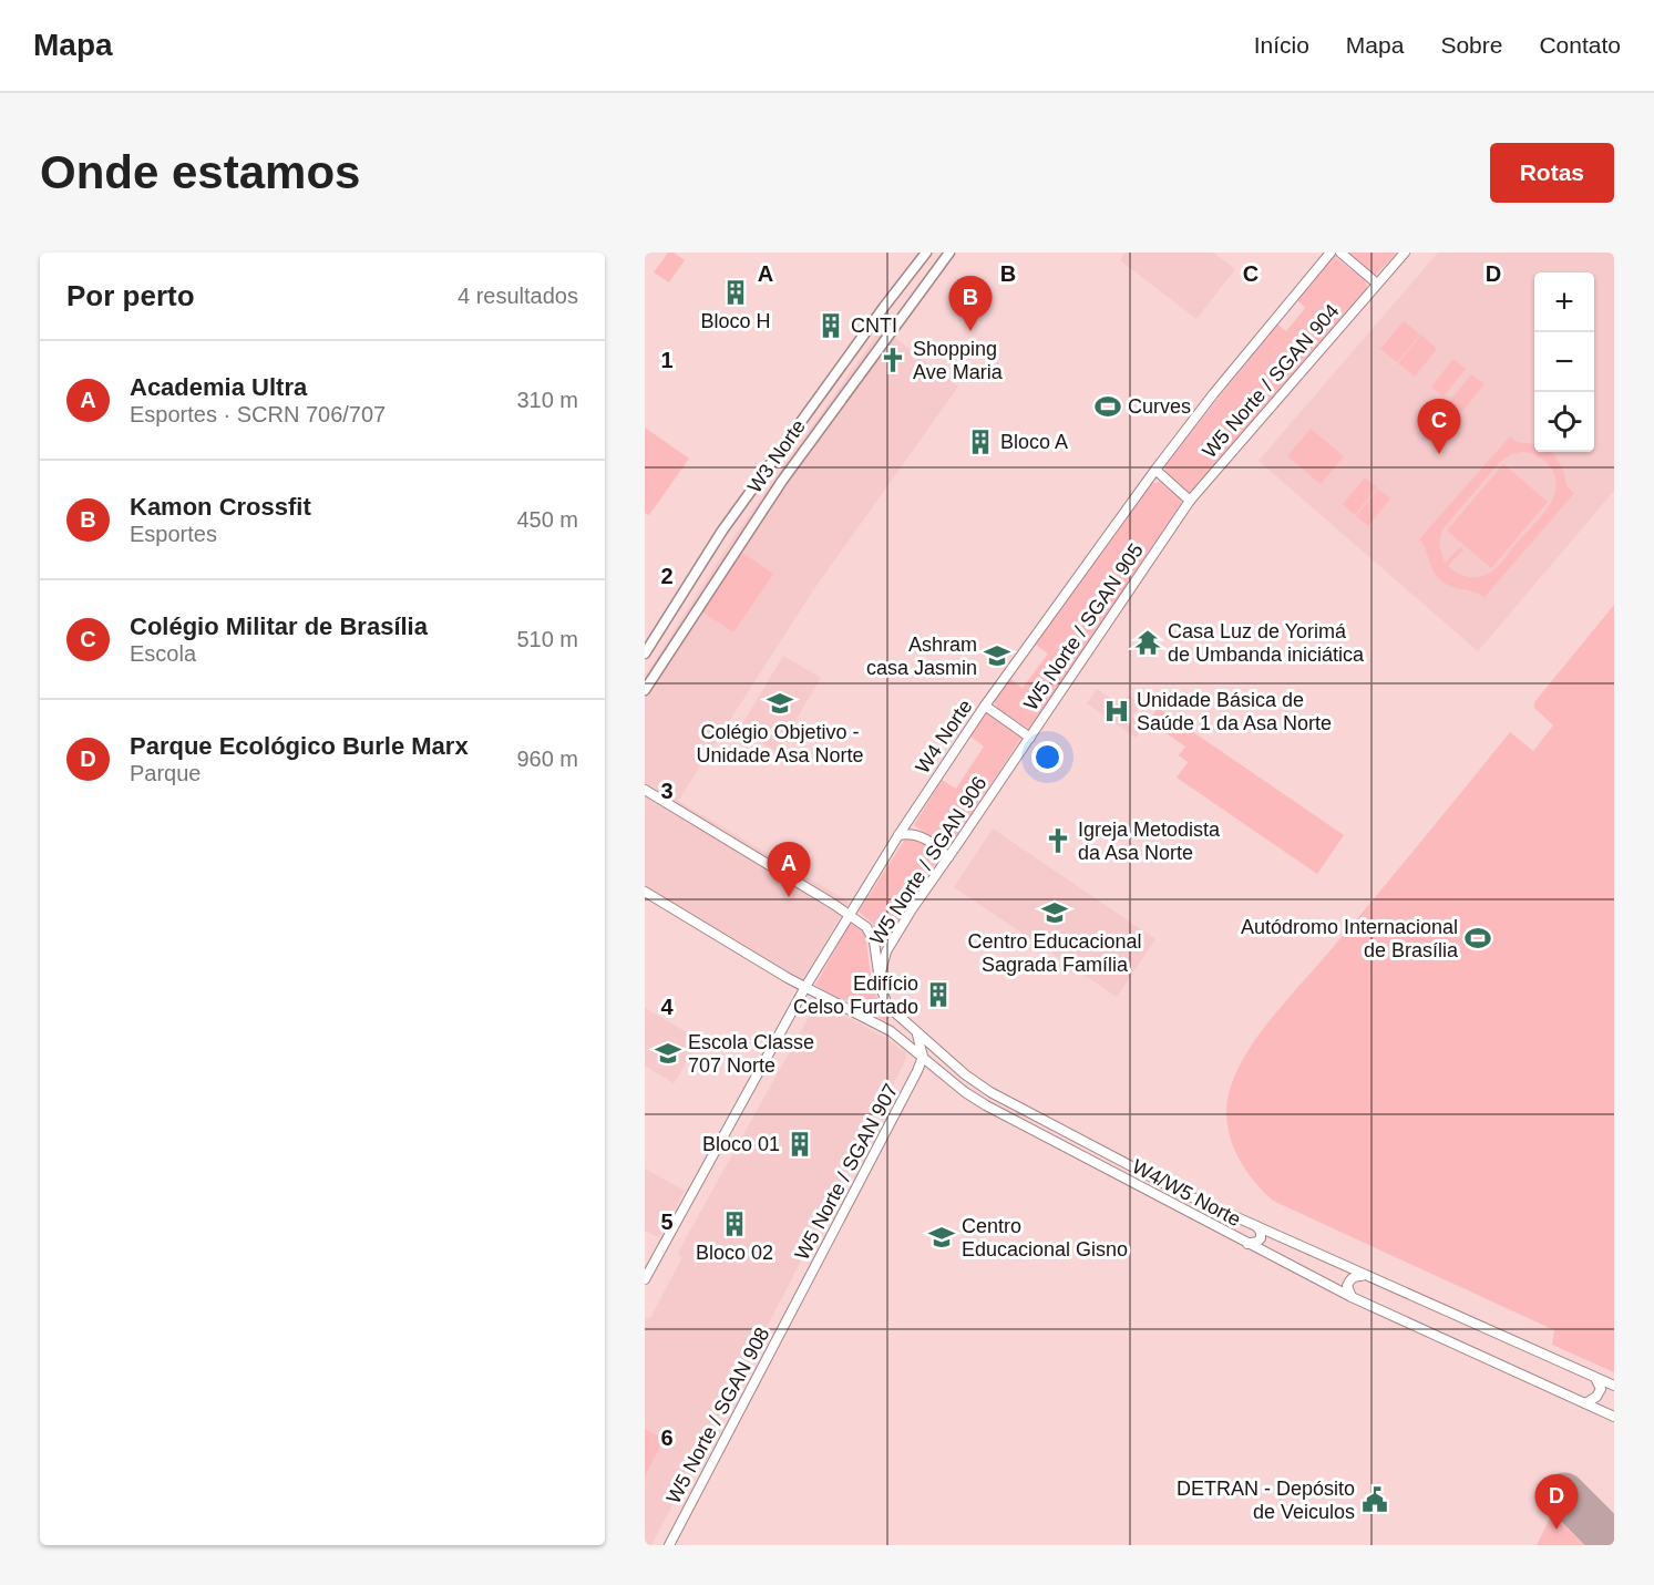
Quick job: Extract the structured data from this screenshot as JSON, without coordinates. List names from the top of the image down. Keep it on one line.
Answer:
{"streets":{"main road":["W5 Norte / SGAN 904","W3 Norte","W5 Norte / SGAN 905","W4 Norte","W5 Norte / SGAN 906","W5 Norte / SGAN 907","W4/W5 Norte","W5 Norte / SGAN 908"]},"crossings":[["W5 Norte / SGAN 904","W5 Norte / SGAN 905"],["W5 Norte / SGAN 905","W5 Norte / SGAN 906"],["W4 Norte","W4/W5 Norte"],["W5 Norte / SGAN 907","W4/W5 Norte"],["W5 Norte / SGAN 907","W5 Norte / SGAN 908"]],"places":{"building":["Bloco H","CNTI","Bloco A","Edifício Celso Furtado","Bloco 01","Bloco 02"],"church":["Shopping Ave Maria","Igreja Metodista da Asa Norte"],"sports":["Curves","Autódromo Internacional de Brasília"],"temple":["Casa Luz de Yorimá de Umbanda iniciática"],"school or university":["Ashram casa Jasmin","Colégio Objetivo - Unidade Asa Norte","Centro Educacional Sagrada Família","Escola Classe 707 Norte","Centro Educacional Gisno"],"hospital":["Unidade Básica de Saúde 1 da Asa Norte"],"public building":["DETRAN - Depósito de Veiculos"]},"page":{"header":"Mapa","nav":["Início","Mapa","Sobre","Contato"],"buttons":"Rotas","title":"Onde estamos","heading":["Por perto","4 resultados"],"map_buttons":["+","−"],"pins":["B","C","A","D"],"list":[{"mark":"A","name":"Academia Ultra","note":"Esportes · SCRN 706/707","value":"310 m"},{"mark":"B","name":"Kamon Crossfit","note":"Esportes","value":"450 m"},{"mark":"C","name":"Colégio Militar de Brasília","note":"Escola","value":"510 m"},{"mark":"D","name":"Parque Ecológico Burle Marx","note":"Parque","value":"960 m"}]},"grid":{"columns":["A","B","C","D"],"rows":["1","2","3","4","5","6"]}}
